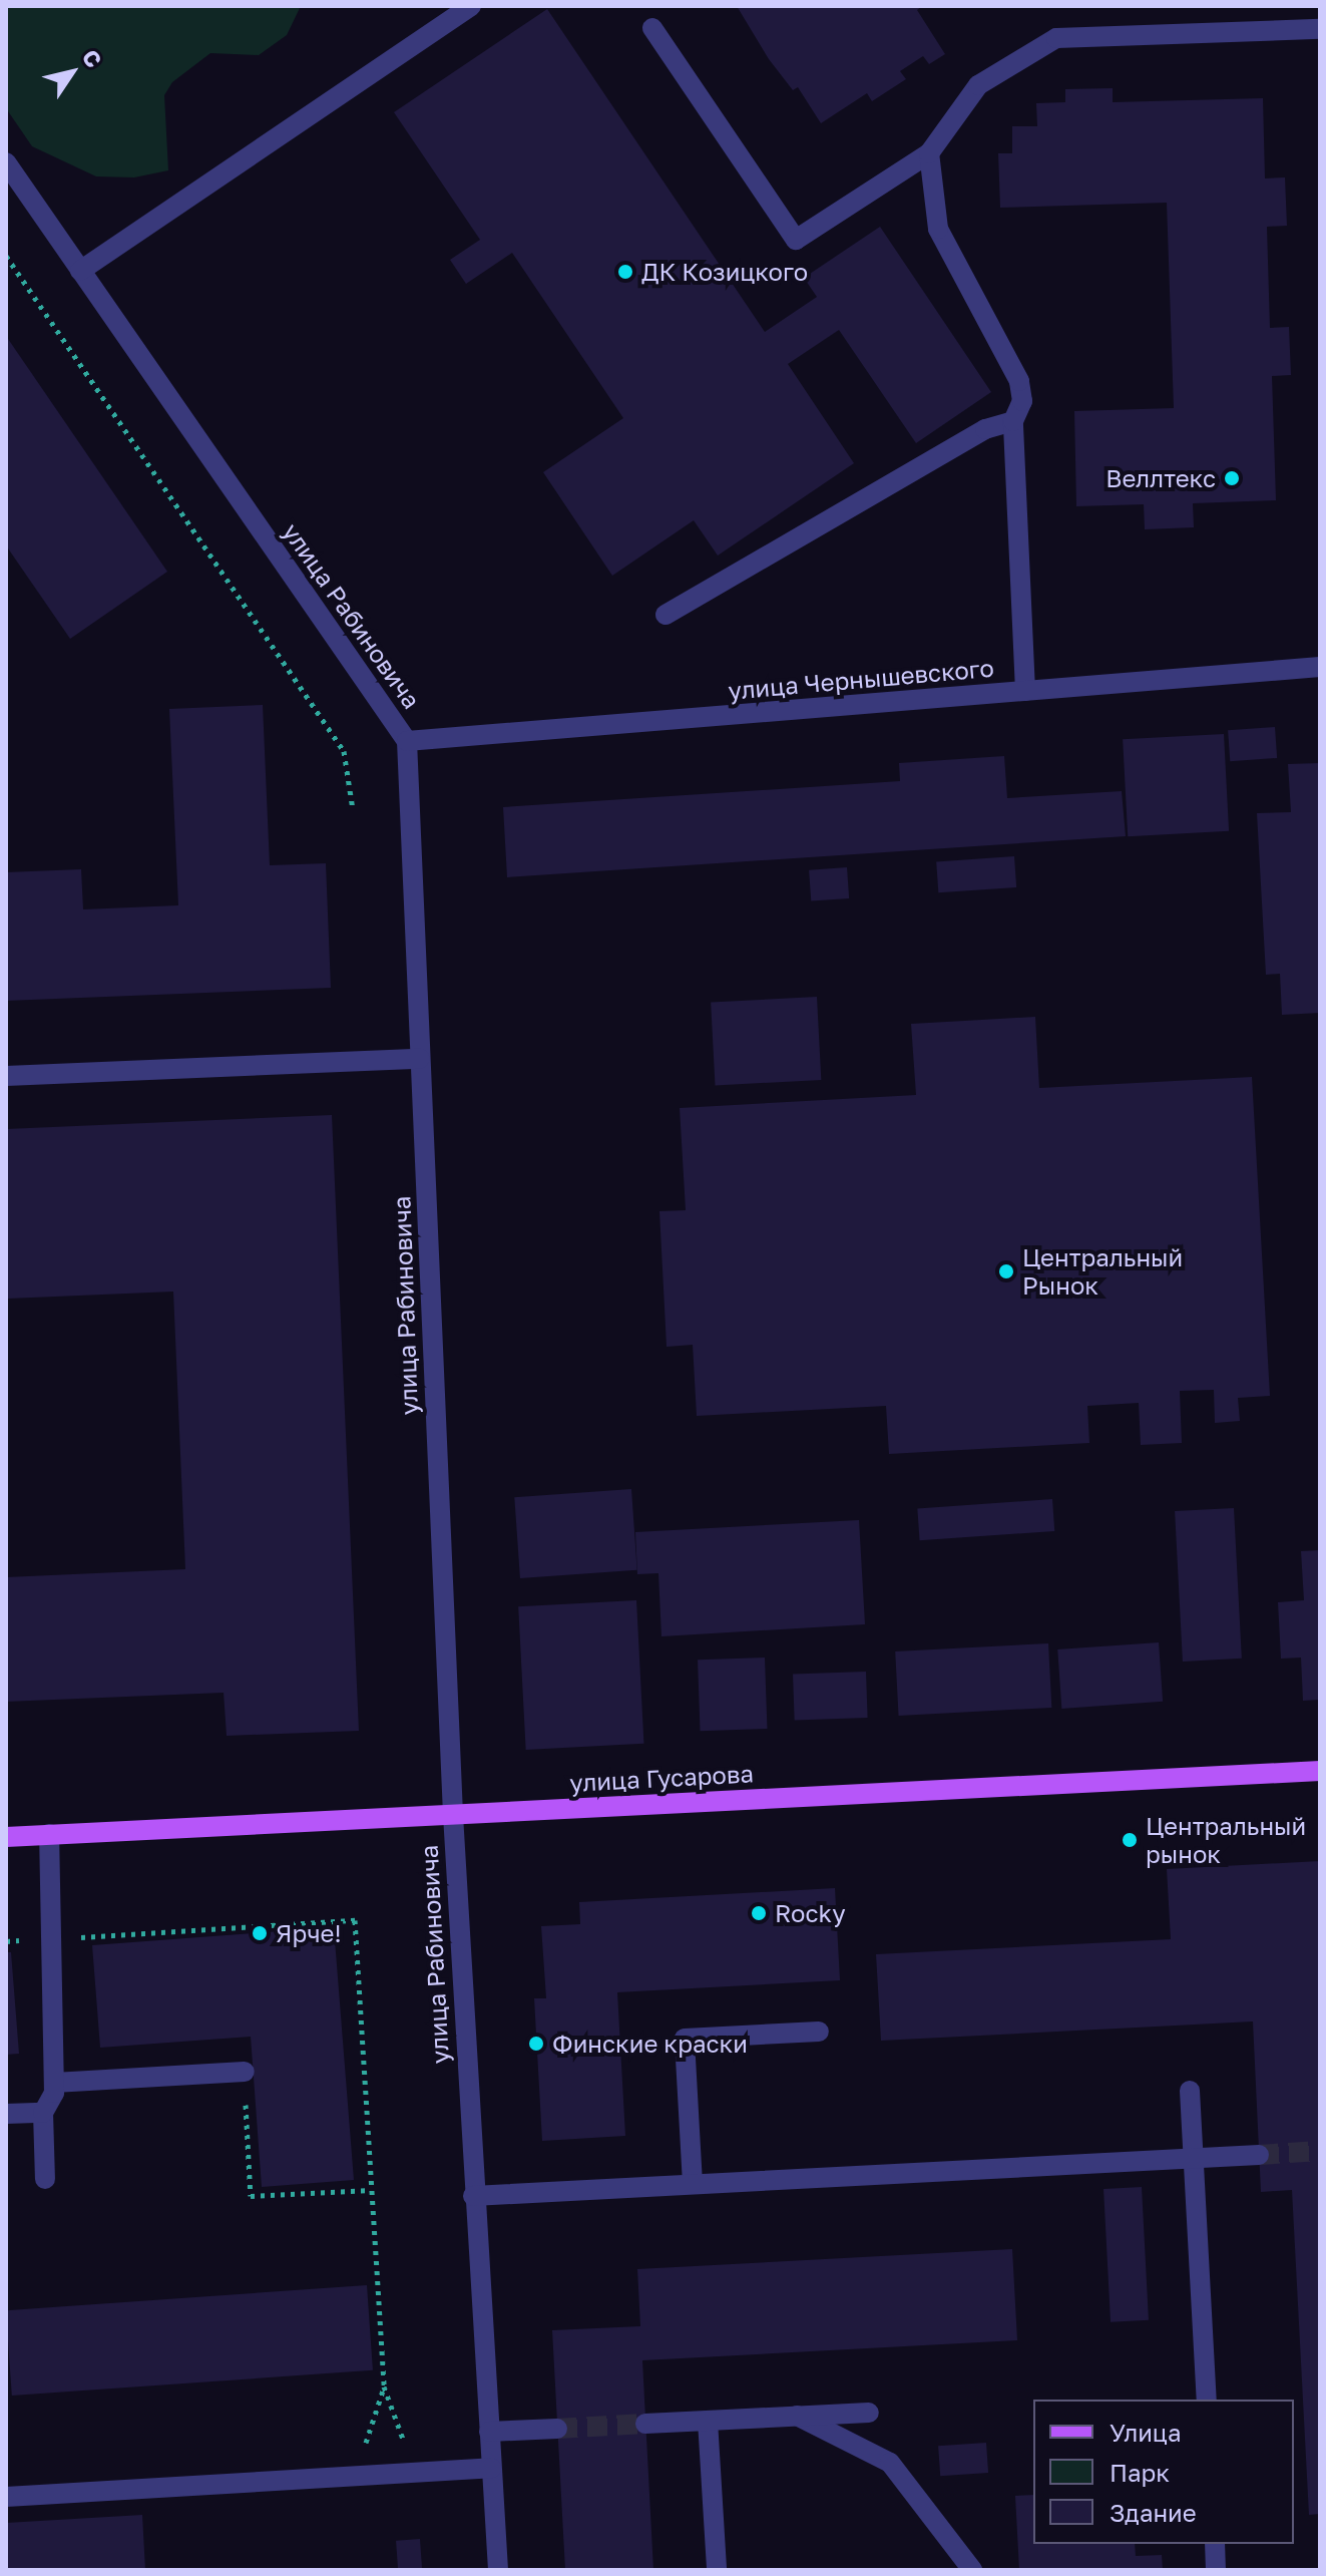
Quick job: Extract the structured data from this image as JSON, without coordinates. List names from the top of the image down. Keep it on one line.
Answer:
{"streets":{"main road":["улица Гусарова"],"street":["улица Рабиновича","улица Чернышевского"]},"crossings":[["улица Рабиновича","улица Чернышевского"],["улица Рабиновича","улица Гусарова"]],"places":["ДК Козицкого","Веллтекс","Центральный Рынок","Центральный рынок","Rocky","Ярче!","Финские краски"],"legend":["Улица","Парк","Здание"],"north":"top right"}
